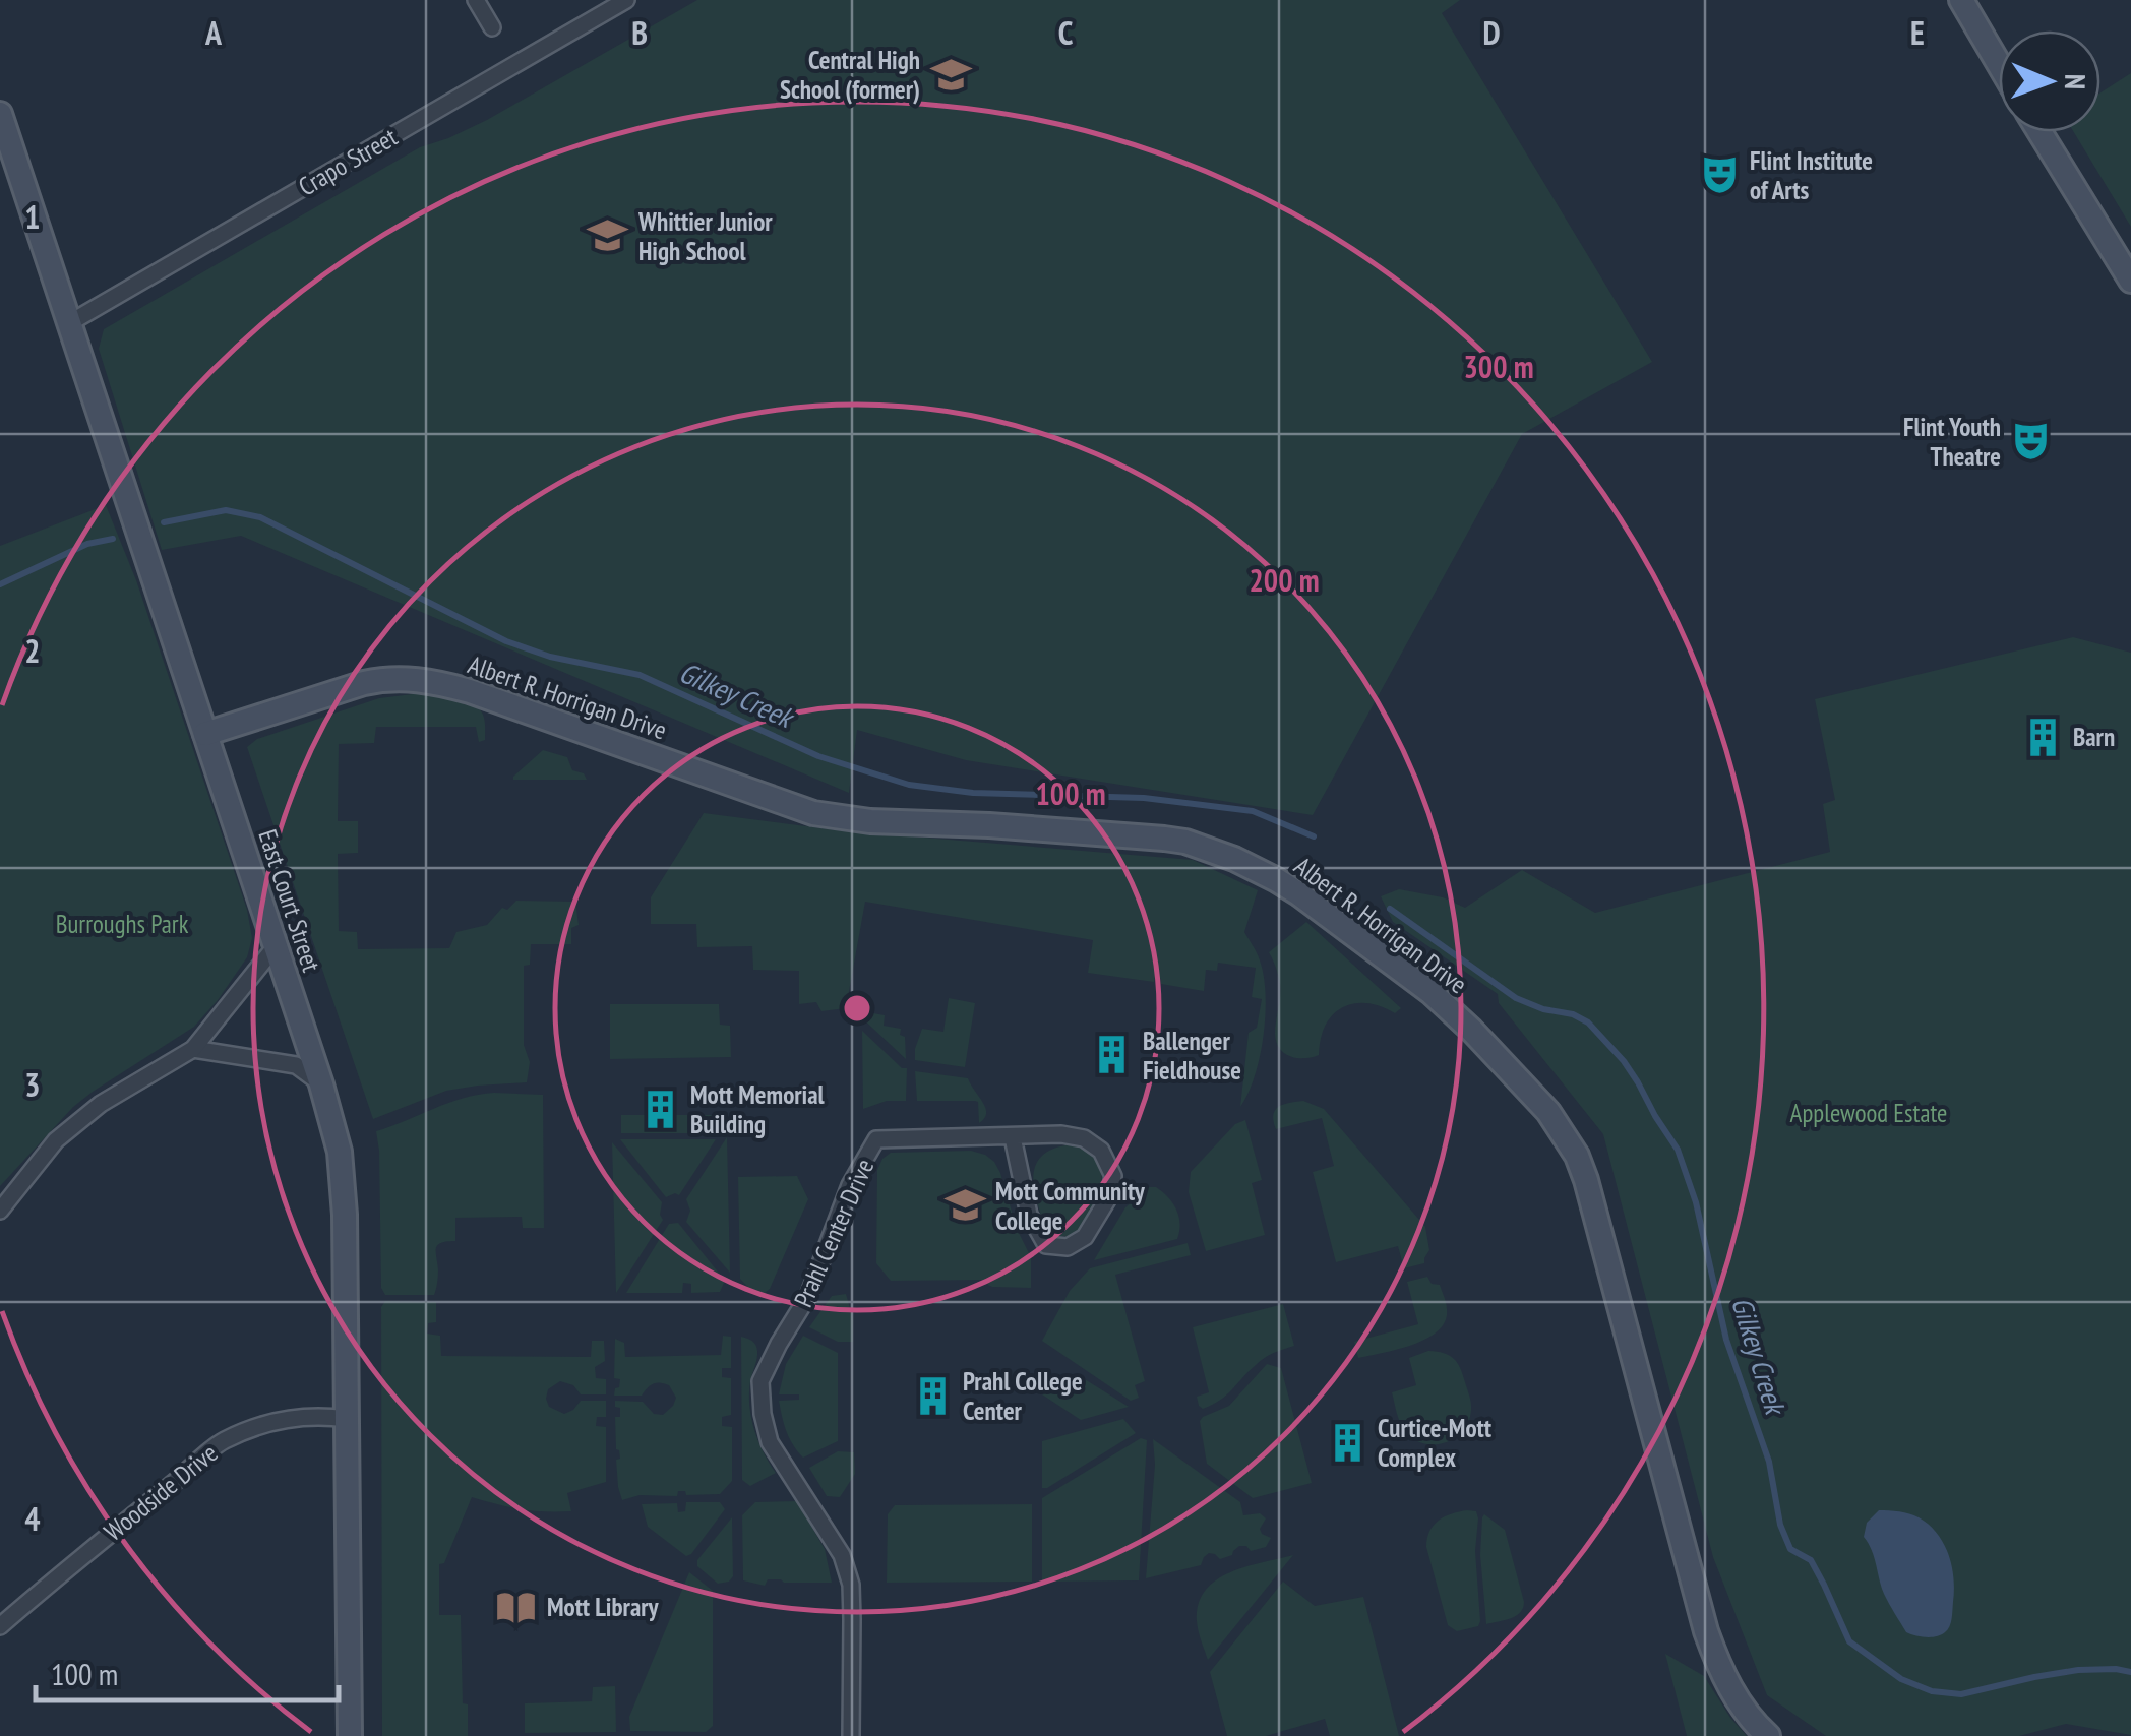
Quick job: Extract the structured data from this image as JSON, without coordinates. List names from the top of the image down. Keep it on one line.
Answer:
{"streets":{"street":["Crapo Street","Albert R. Horrigan Drive","East Court Street","Prahl Center Drive","Woodside Drive"]},"crossings":[["Crapo Street","East Court Street"],["Albert R. Horrigan Drive","East Court Street"],["East Court Street","Woodside Drive"]],"water":["Gilkey Creek"],"parks":["Burroughs Park","Applewood Estate"],"places":{"school or university":["Central High School (former)","Whittier Junior High School","Mott Community College"],"theatre":["Flint Institute of Arts","Flint Youth Theatre"],"building":["Barn","Ballenger Fieldhouse","Mott Memorial Building","Prahl College Center","Curtice-Mott Complex"],"library":["Mott Library"]},"scale_bar":"100 m","north":"right","grid":{"columns":["A","B","C","D","E"],"rows":["1","2","3","4"]},"rings":["300 m","200 m","100 m"]}
